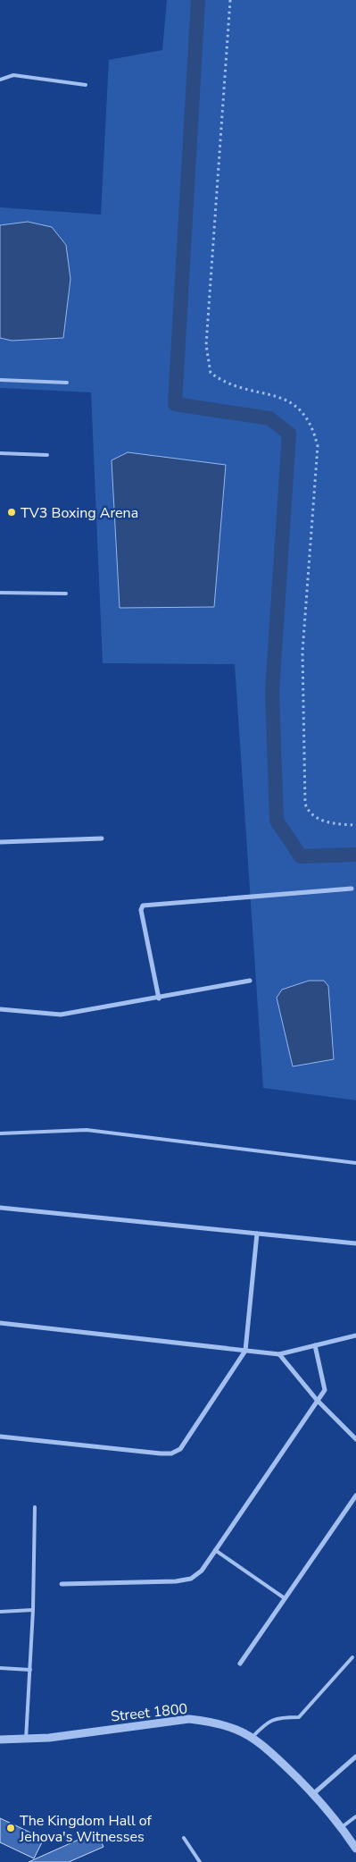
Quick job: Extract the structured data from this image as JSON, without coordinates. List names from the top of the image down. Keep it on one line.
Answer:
{"streets":{"street":["Street 1800"]},"places":["TV3 Boxing Arena","The Kingdom Hall of Jehova's Witnesses"]}
